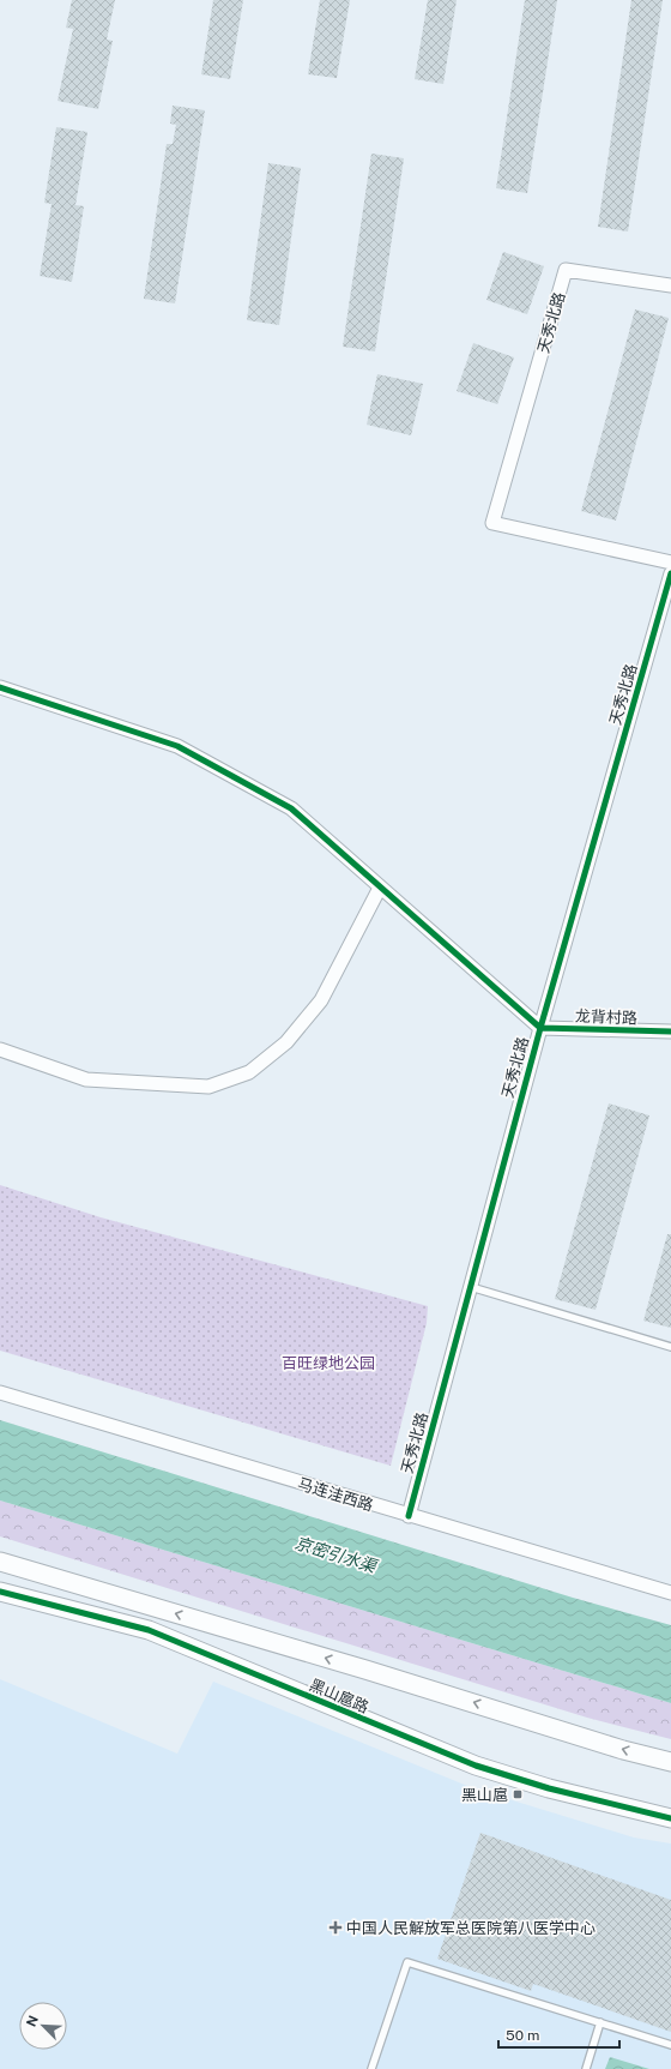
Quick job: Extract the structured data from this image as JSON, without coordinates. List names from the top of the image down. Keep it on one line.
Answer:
{"streets":{"main road":["黑山扈路"],"street":["天秀北路","龙背村路","马连洼西路"]},"crossings":[["天秀北路","龙背村路"],["天秀北路","马连洼西路"]],"water":["京密引水渠"],"parks":["百旺绿地公园"],"places":{"transit":["黑山扈"],"health":["中国人民解放军总医院第八医学中心"]},"scale_bar":"50 m","north":"top left"}
